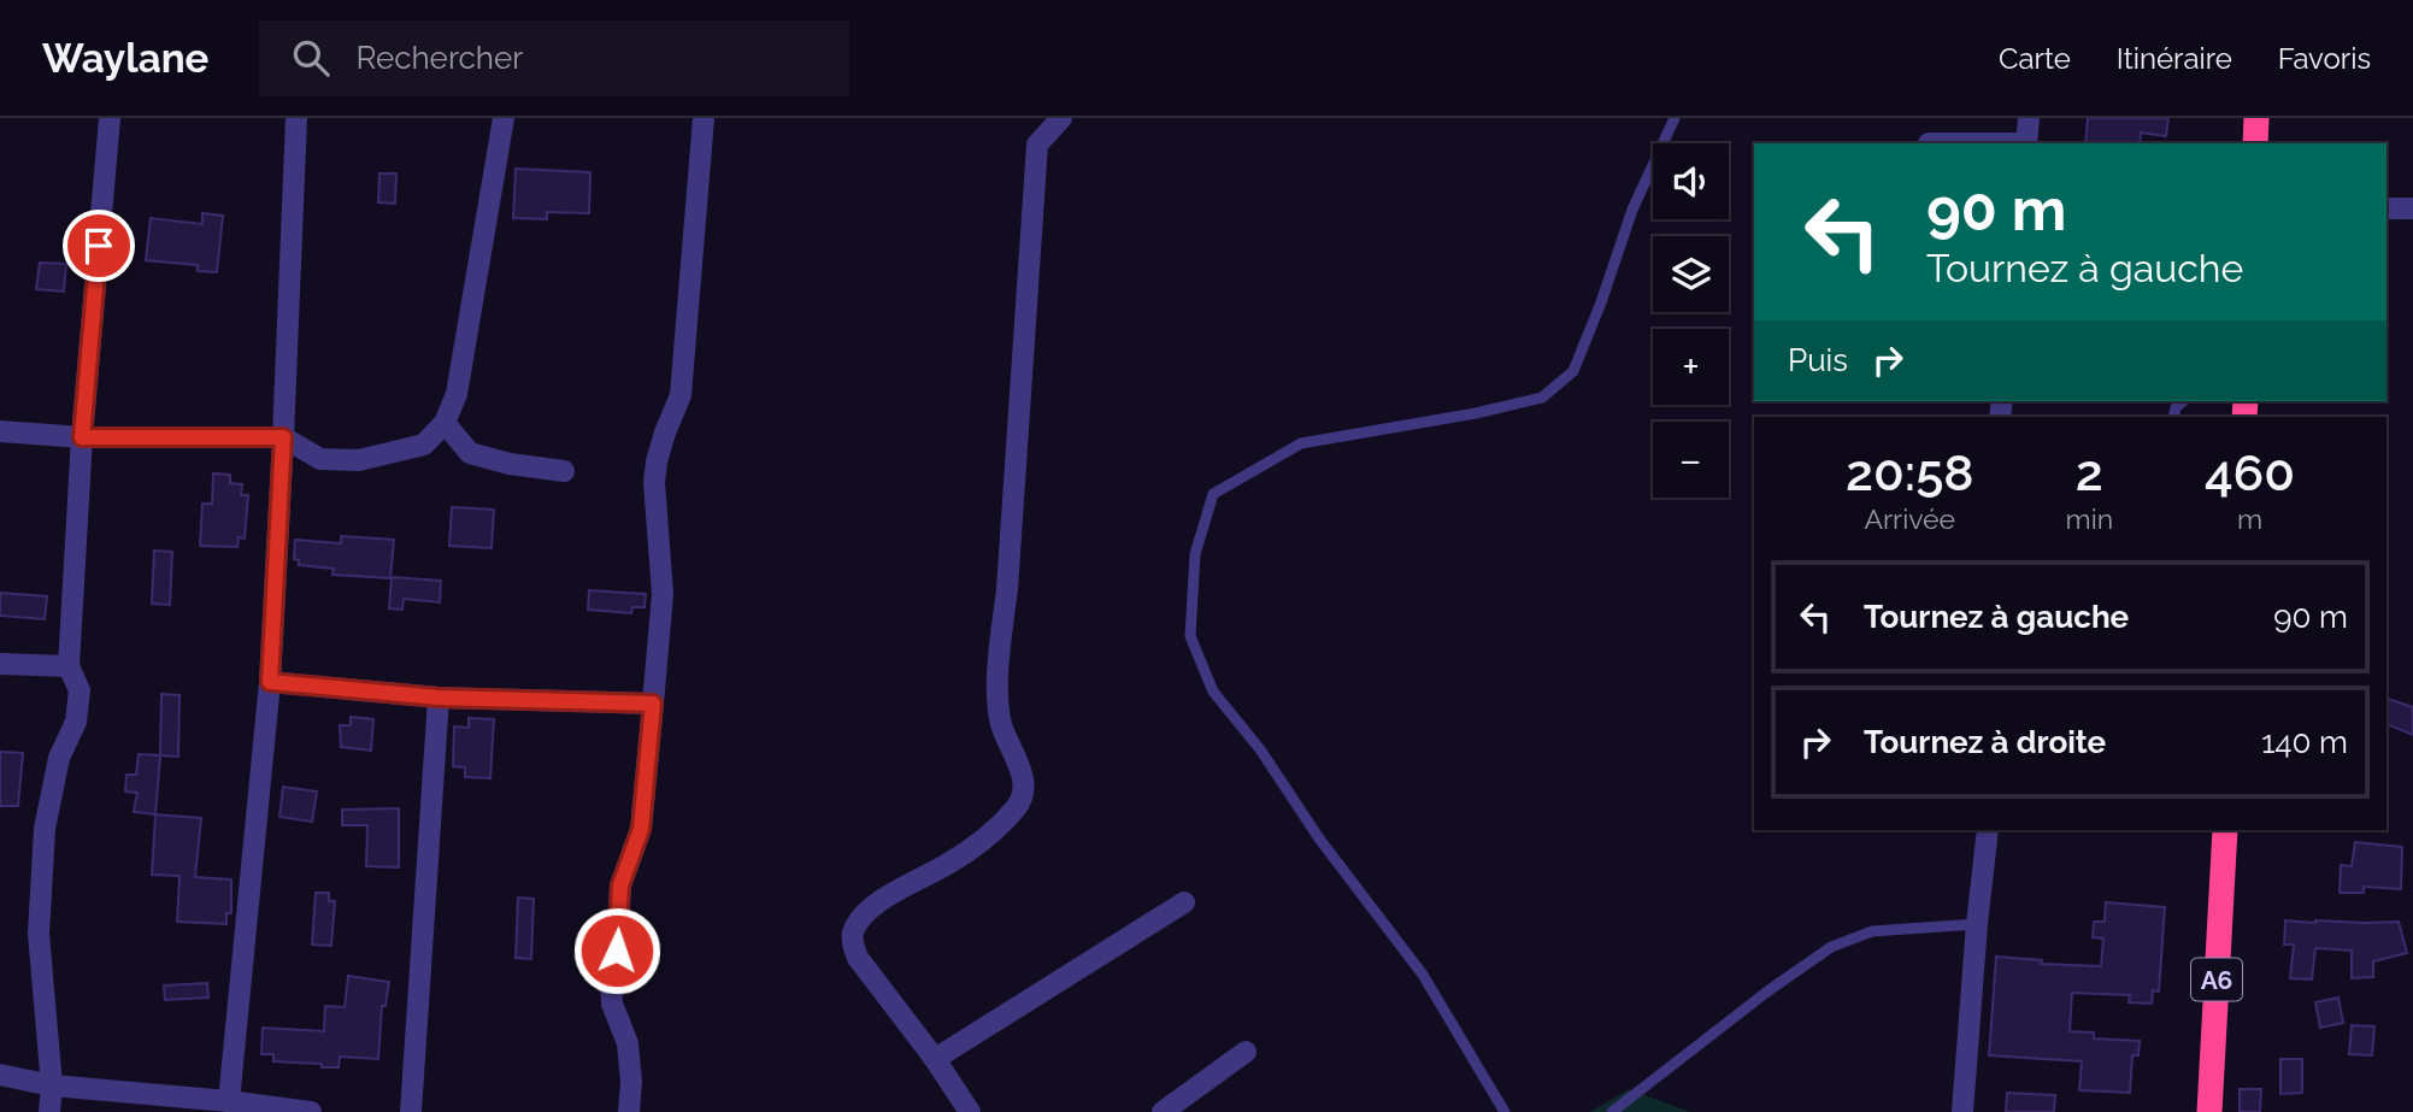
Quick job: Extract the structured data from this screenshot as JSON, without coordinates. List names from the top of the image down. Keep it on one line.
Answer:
{"streets":{"highway":["A6"]},"page":{"header":"Waylane","search":"Rechercher","nav":["Carte","Itinéraire","Favoris"],"map_buttons":["+","−"],"turn":["90 m","Tournez à gauche"],"then":"Puis","eta":["20:58","Arrivée","2","min","460","m"],"list":[{"name":"Tournez à gauche","value":"90 m"},{"name":"Tournez à droite","value":"140 m"}]}}
